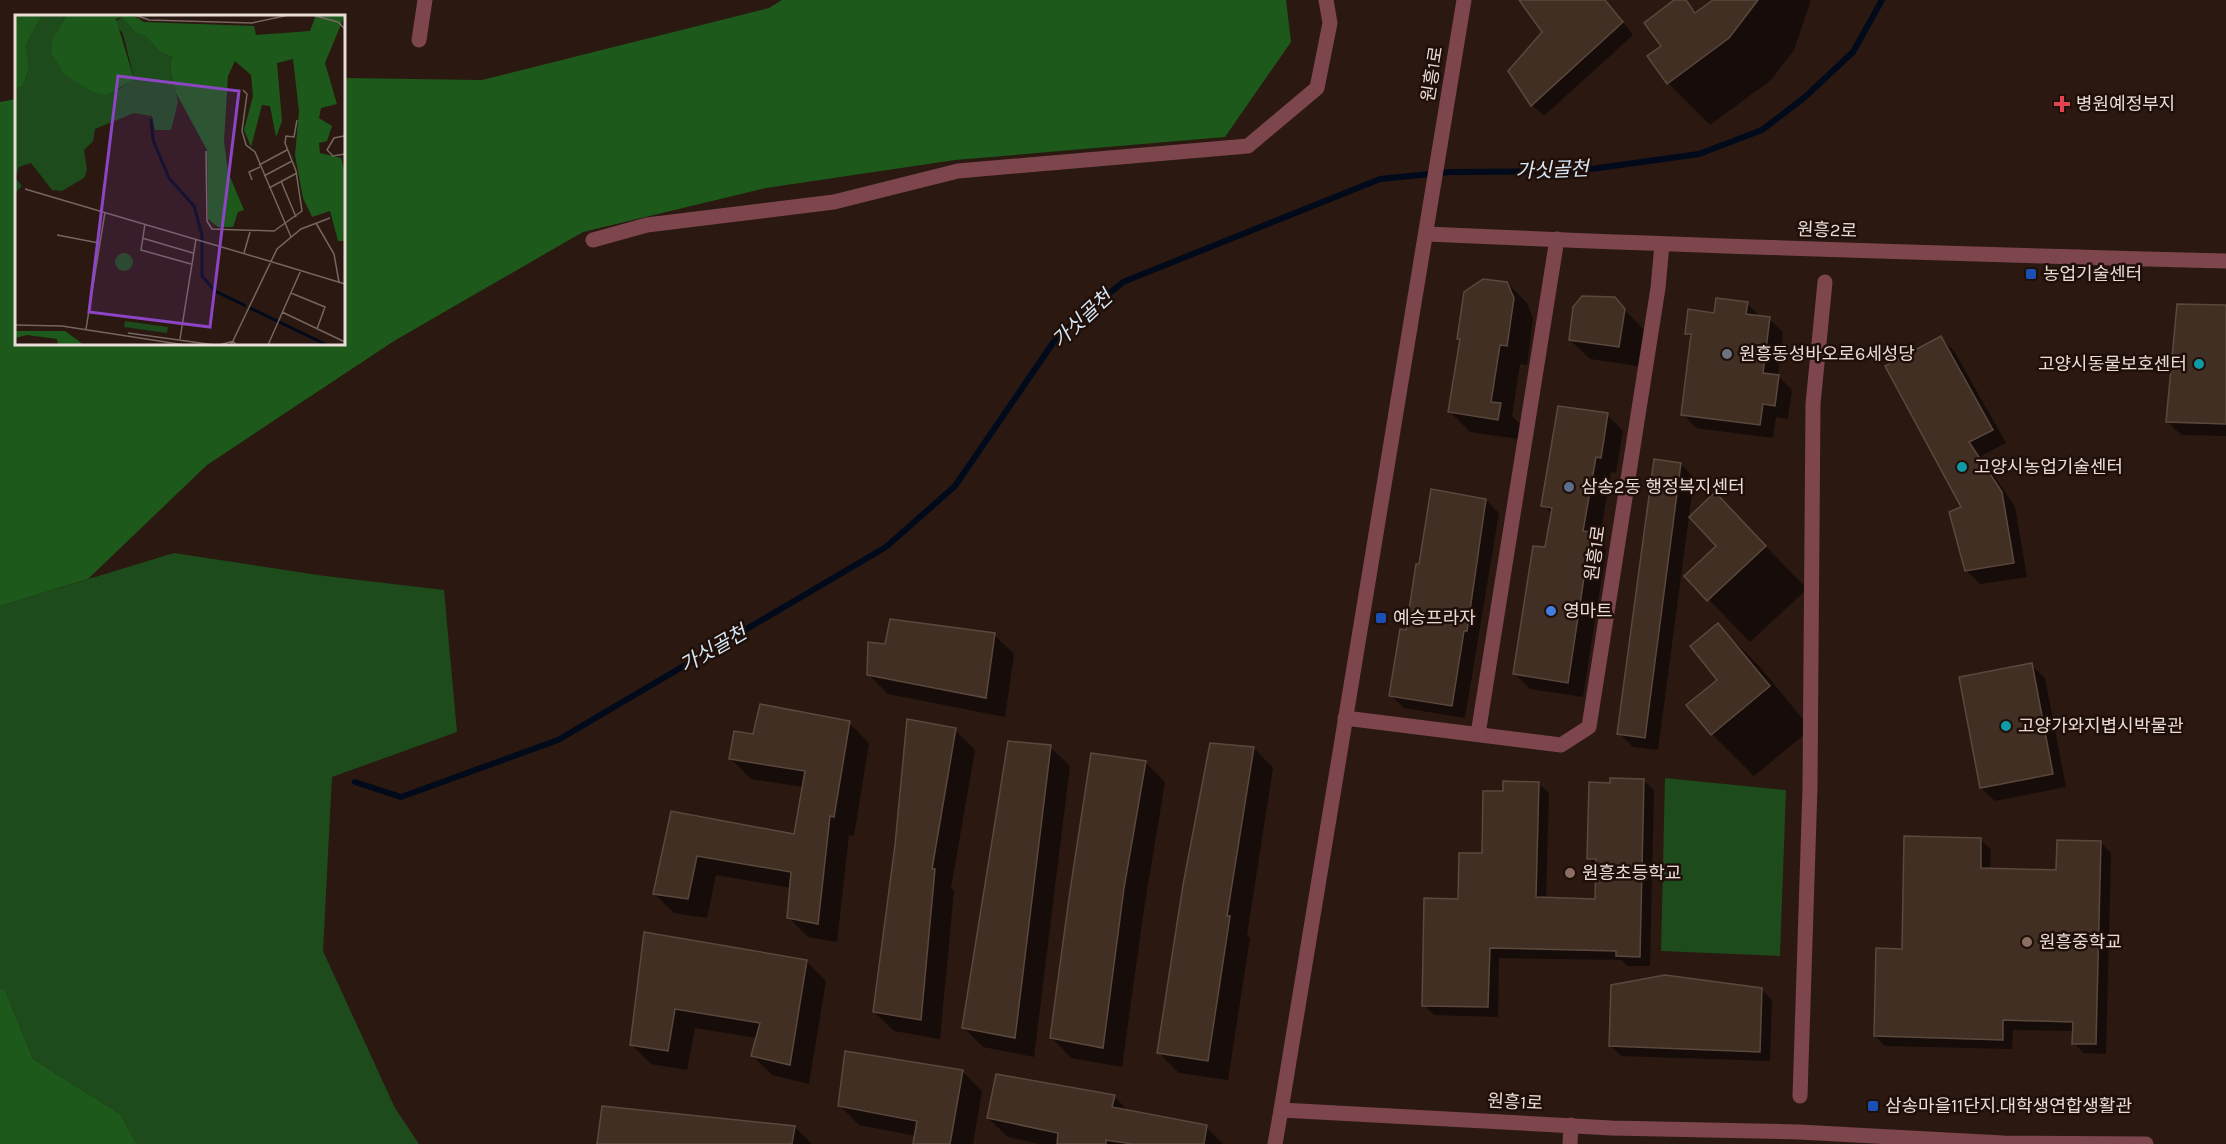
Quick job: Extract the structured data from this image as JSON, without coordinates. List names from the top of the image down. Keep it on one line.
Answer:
{"streets":{"street":["원흥1로","원흥2로"]},"crossings":[["원흥1로","원흥2로"]],"water":["가싯골천"],"places":{"health":["병원예정부지"],"transit":["농업기술센터","예승프라자","삼송마을11단지.대학생연합생활관"],"other":["원흥동성바오로6세성당","고양시동물보호센터","고양시농업기술센터","삼송2동 행정복지센터","영마트","고양가와지볍시박물관","원흥초등학교","원흥중학교"]}}
